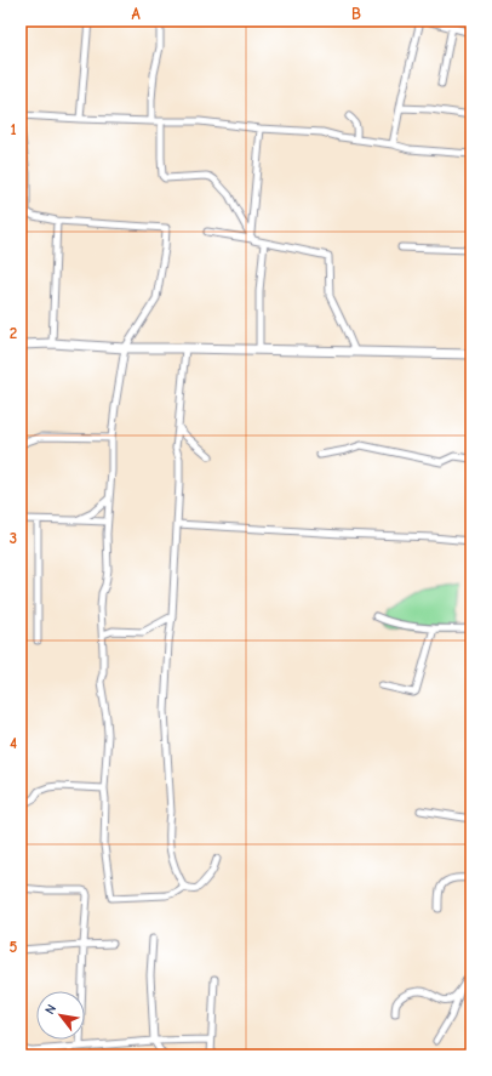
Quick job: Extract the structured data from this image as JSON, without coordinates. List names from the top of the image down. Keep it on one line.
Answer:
{"north":"top left","grid":{"columns":["A","B"],"rows":["1","2","3","4","5"]}}
